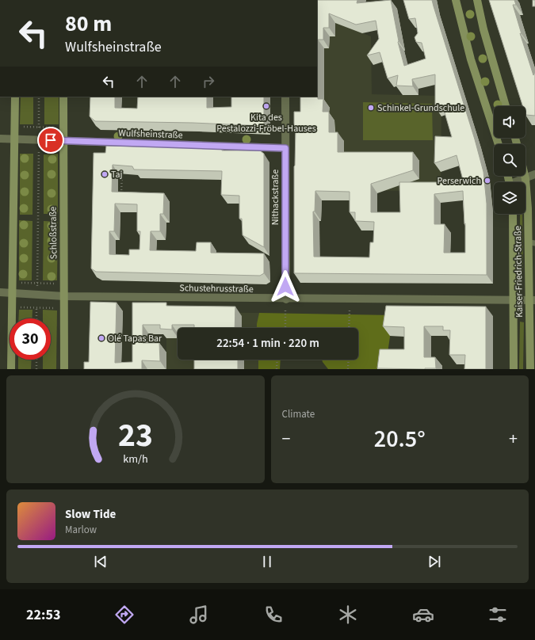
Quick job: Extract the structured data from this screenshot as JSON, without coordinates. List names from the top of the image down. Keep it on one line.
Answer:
{"streets":{"main road":["Schloßstraße","Kaiser-Friedrich-Straße"],"street":["Wulfsheinstraße","Nithackstraße","Schustehrusstraße"]},"crossings":[["Wulfsheinstraße","Nithackstraße"],["Wulfsheinstraße","Schloßstraße"],["Nithackstraße","Schustehrusstraße"],["Schloßstraße","Schustehrusstraße"],["Kaiser-Friedrich-Straße","Schustehrusstraße"]],"places":["Kita des Pestalozzi-Fröbel-Hauses","Schinkel-Grundschule","Taj","Perserwich","Olé Tapas Bar"],"page":{"turn":["80 m","Wulfsheinstraße"],"limit":"30","trip":"22:54 · 1 min · 220 m","tile":"Climate","heat":["−","20.5°","+"],"song":["Slow Tide","Marlow"],"tabs":"22:53","gauge":["23","km/h"]}}
